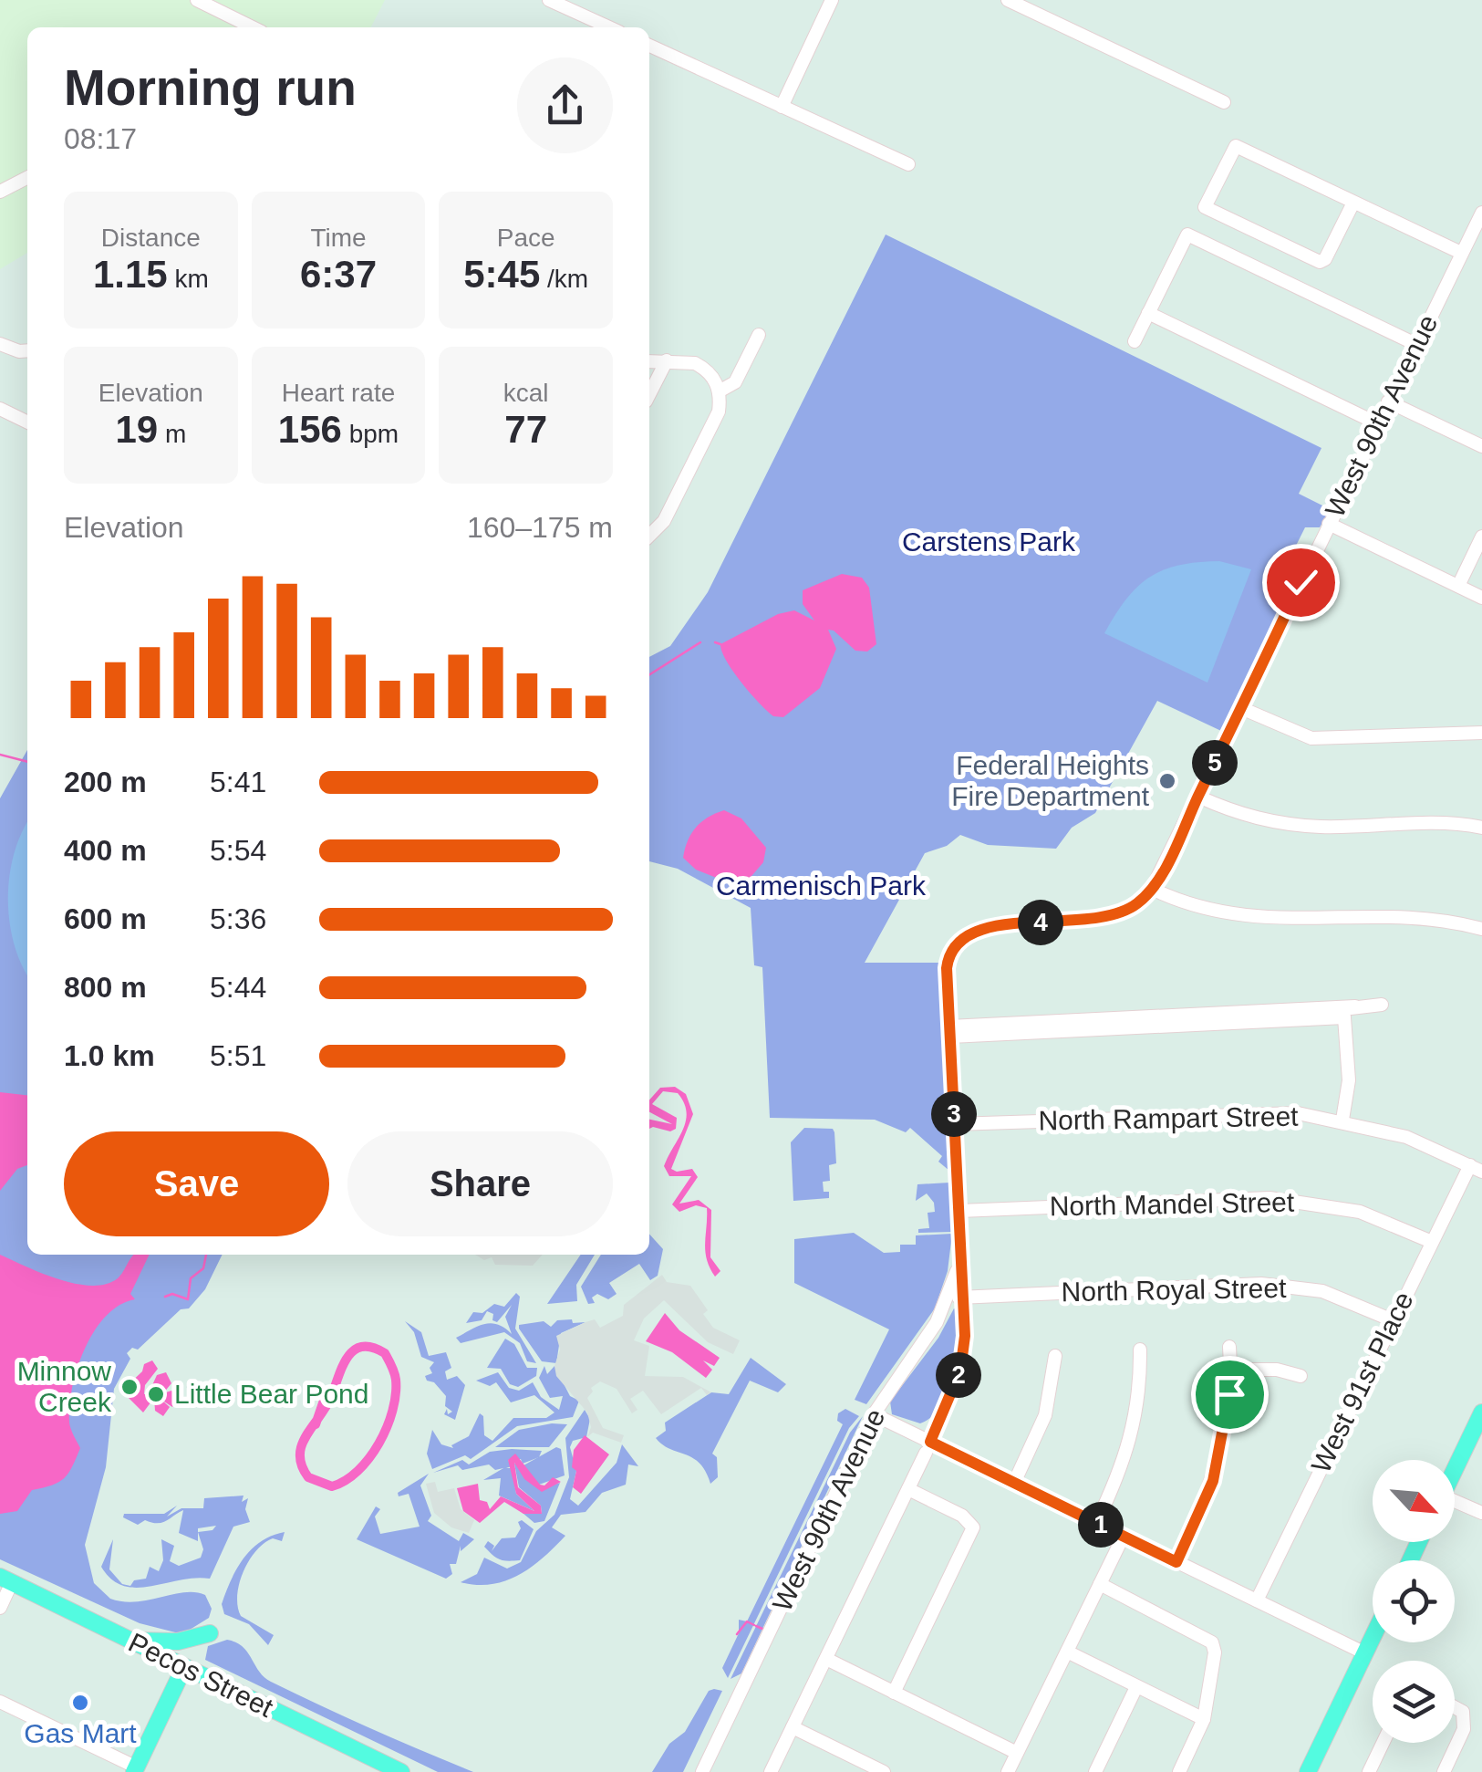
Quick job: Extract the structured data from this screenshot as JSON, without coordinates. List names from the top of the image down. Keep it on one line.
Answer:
{"streets":{"main road":["Pecos Street"],"street":["West 90th Avenue","North Rampart Street","North Mandel Street","North Royal Street","West 91st Place"]},"crossings":[["West 90th Avenue","North Rampart Street"],["West 90th Avenue","North Mandel Street"],["West 90th Avenue","North Royal Street"],["North Rampart Street","West 91st Place"],["North Mandel Street","West 91st Place"],["North Royal Street","West 91st Place"]],"parks":["Carstens Park","Carmenisch Park"],"places":["Federal Heights Fire Department","Minnow Creek","Little Bear Pond","Gas Mart"],"north":"bottom right","page":{"heading":["Morning run","08:17"],"stats":[["Distance","1.15 km"],["Time","6:37"],["Pace","5:45 /km"],["Elevation","19 m"],["Heart rate","156 bpm"],["kcal","77"]],"chart":["Elevation","160–175 m"],"pins":["5","4","3","2","1"],"list":[{"name":"200 m","note":"5:41"},{"name":"400 m","note":"5:54"},{"name":"600 m","note":"5:36"},{"name":"800 m","note":"5:44"},{"name":"1.0 km","note":"5:51"}],"buttons":["Save","Share"]}}
